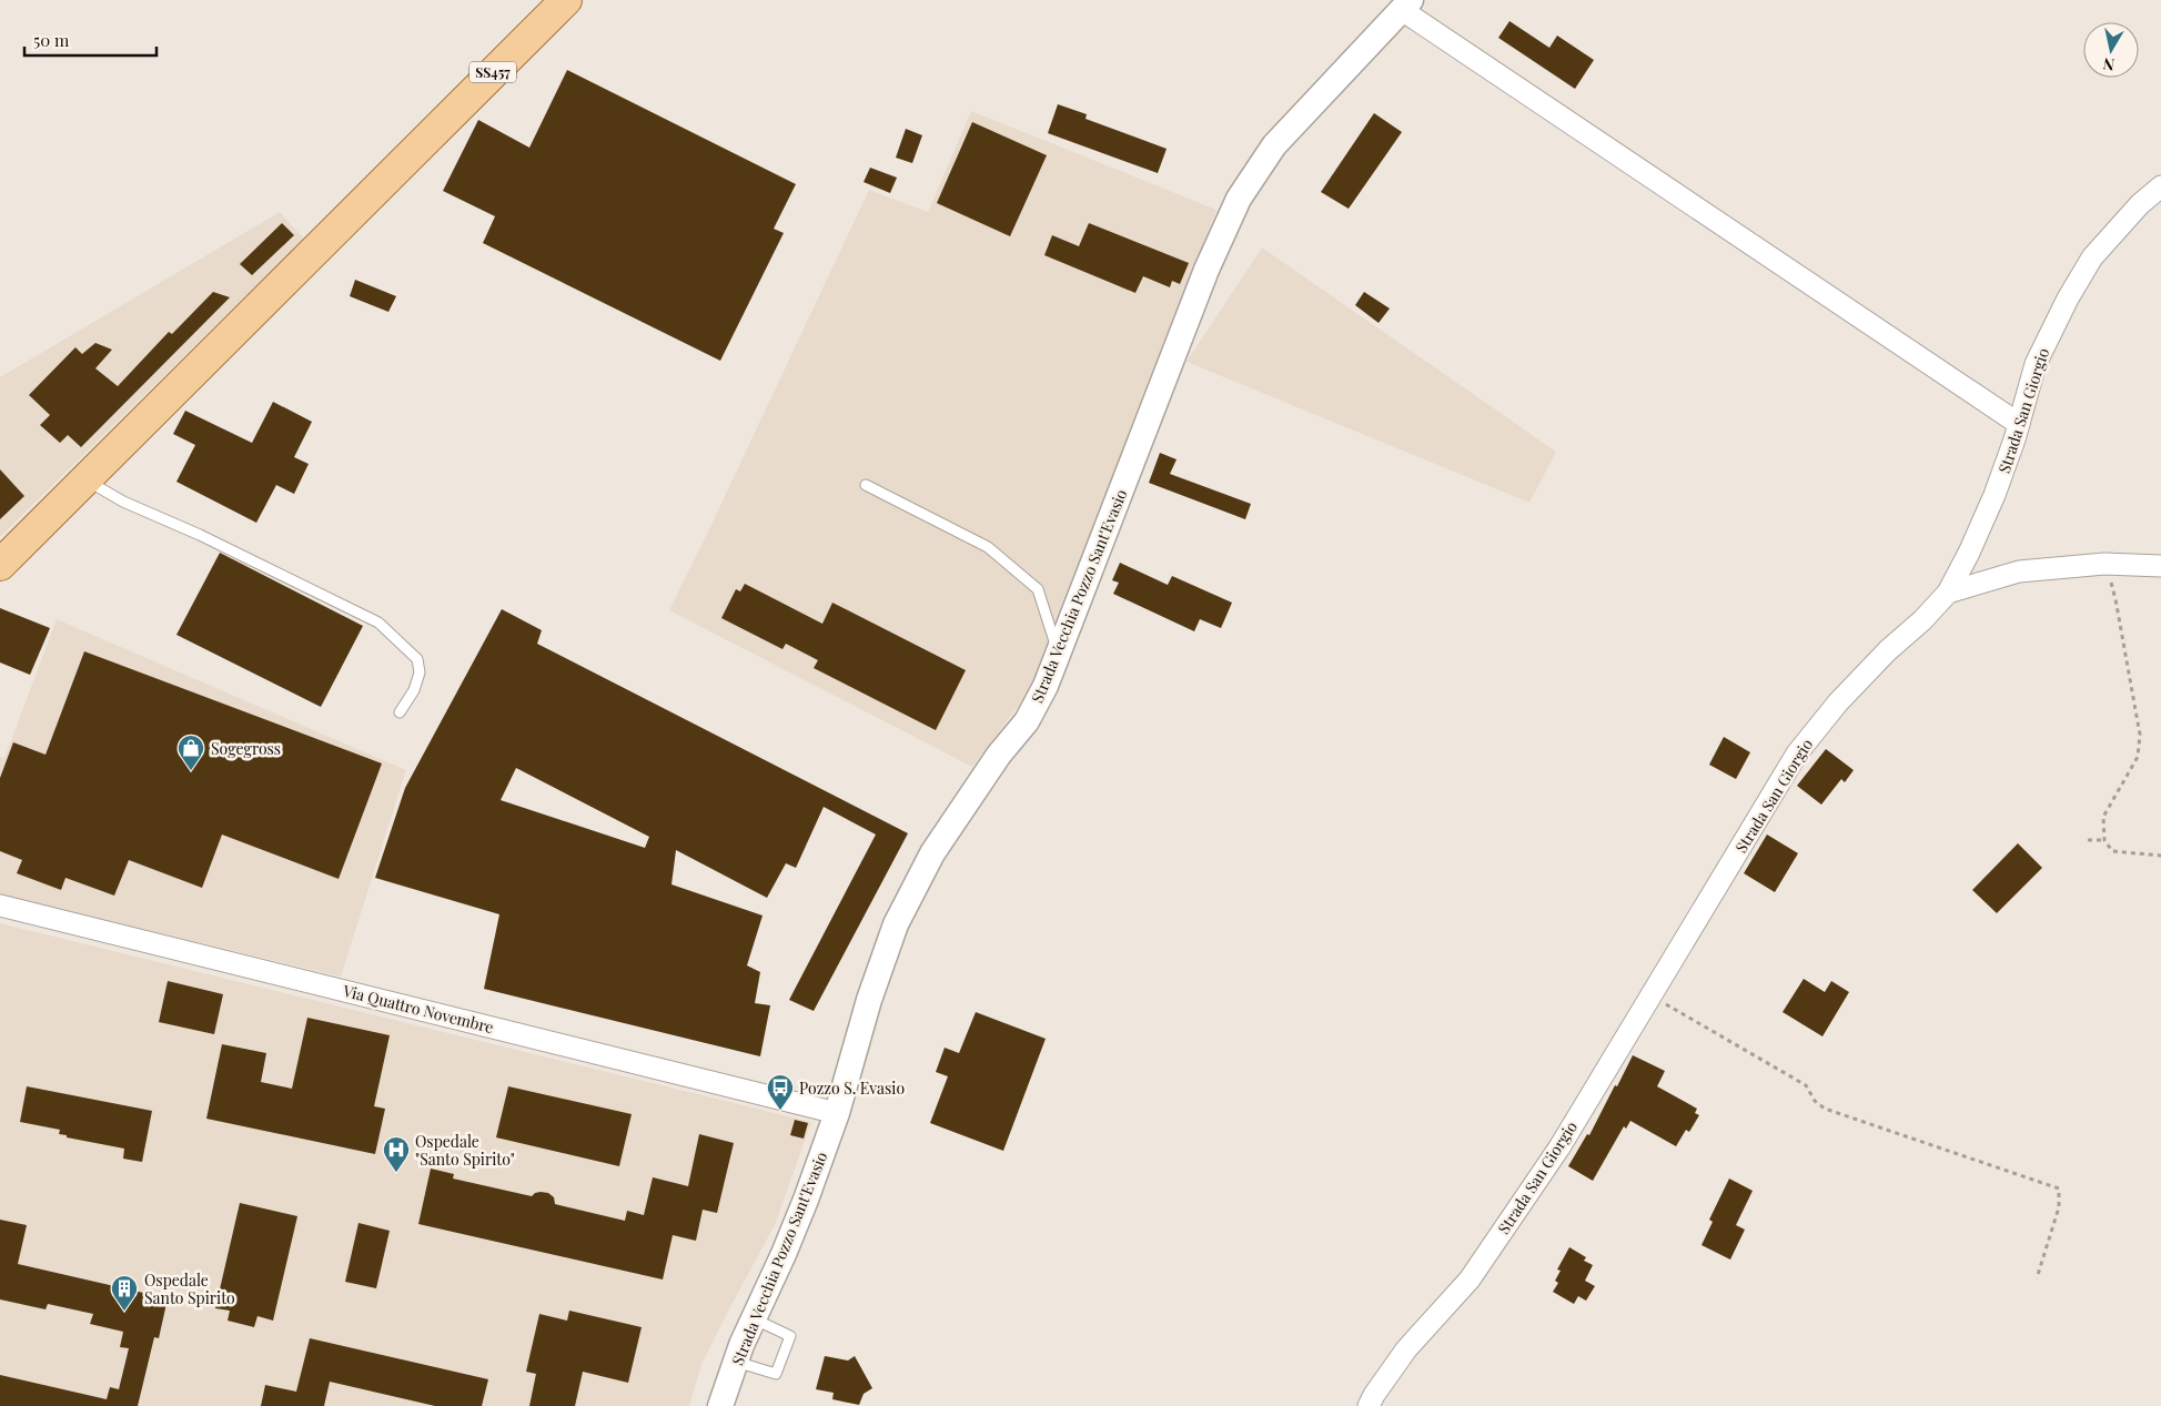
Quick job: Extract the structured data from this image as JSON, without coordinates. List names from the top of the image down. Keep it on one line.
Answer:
{"streets":{"main road":["SS457"],"street":["Strada San Giorgio","Strada Vecchia Pozzo Sant'Evasio","Via Quattro Novembre"]},"crossings":[["Strada Vecchia Pozzo Sant'Evasio","Via Quattro Novembre"]],"places":{"shop":["Sogegross"],"bus stop":["Pozzo S. Evasio"],"hospital":["Ospedale \"Santo Spirito\""],"building":["Ospedale Santo Spirito"]},"scale_bar":"50 m","north":"bottom"}
